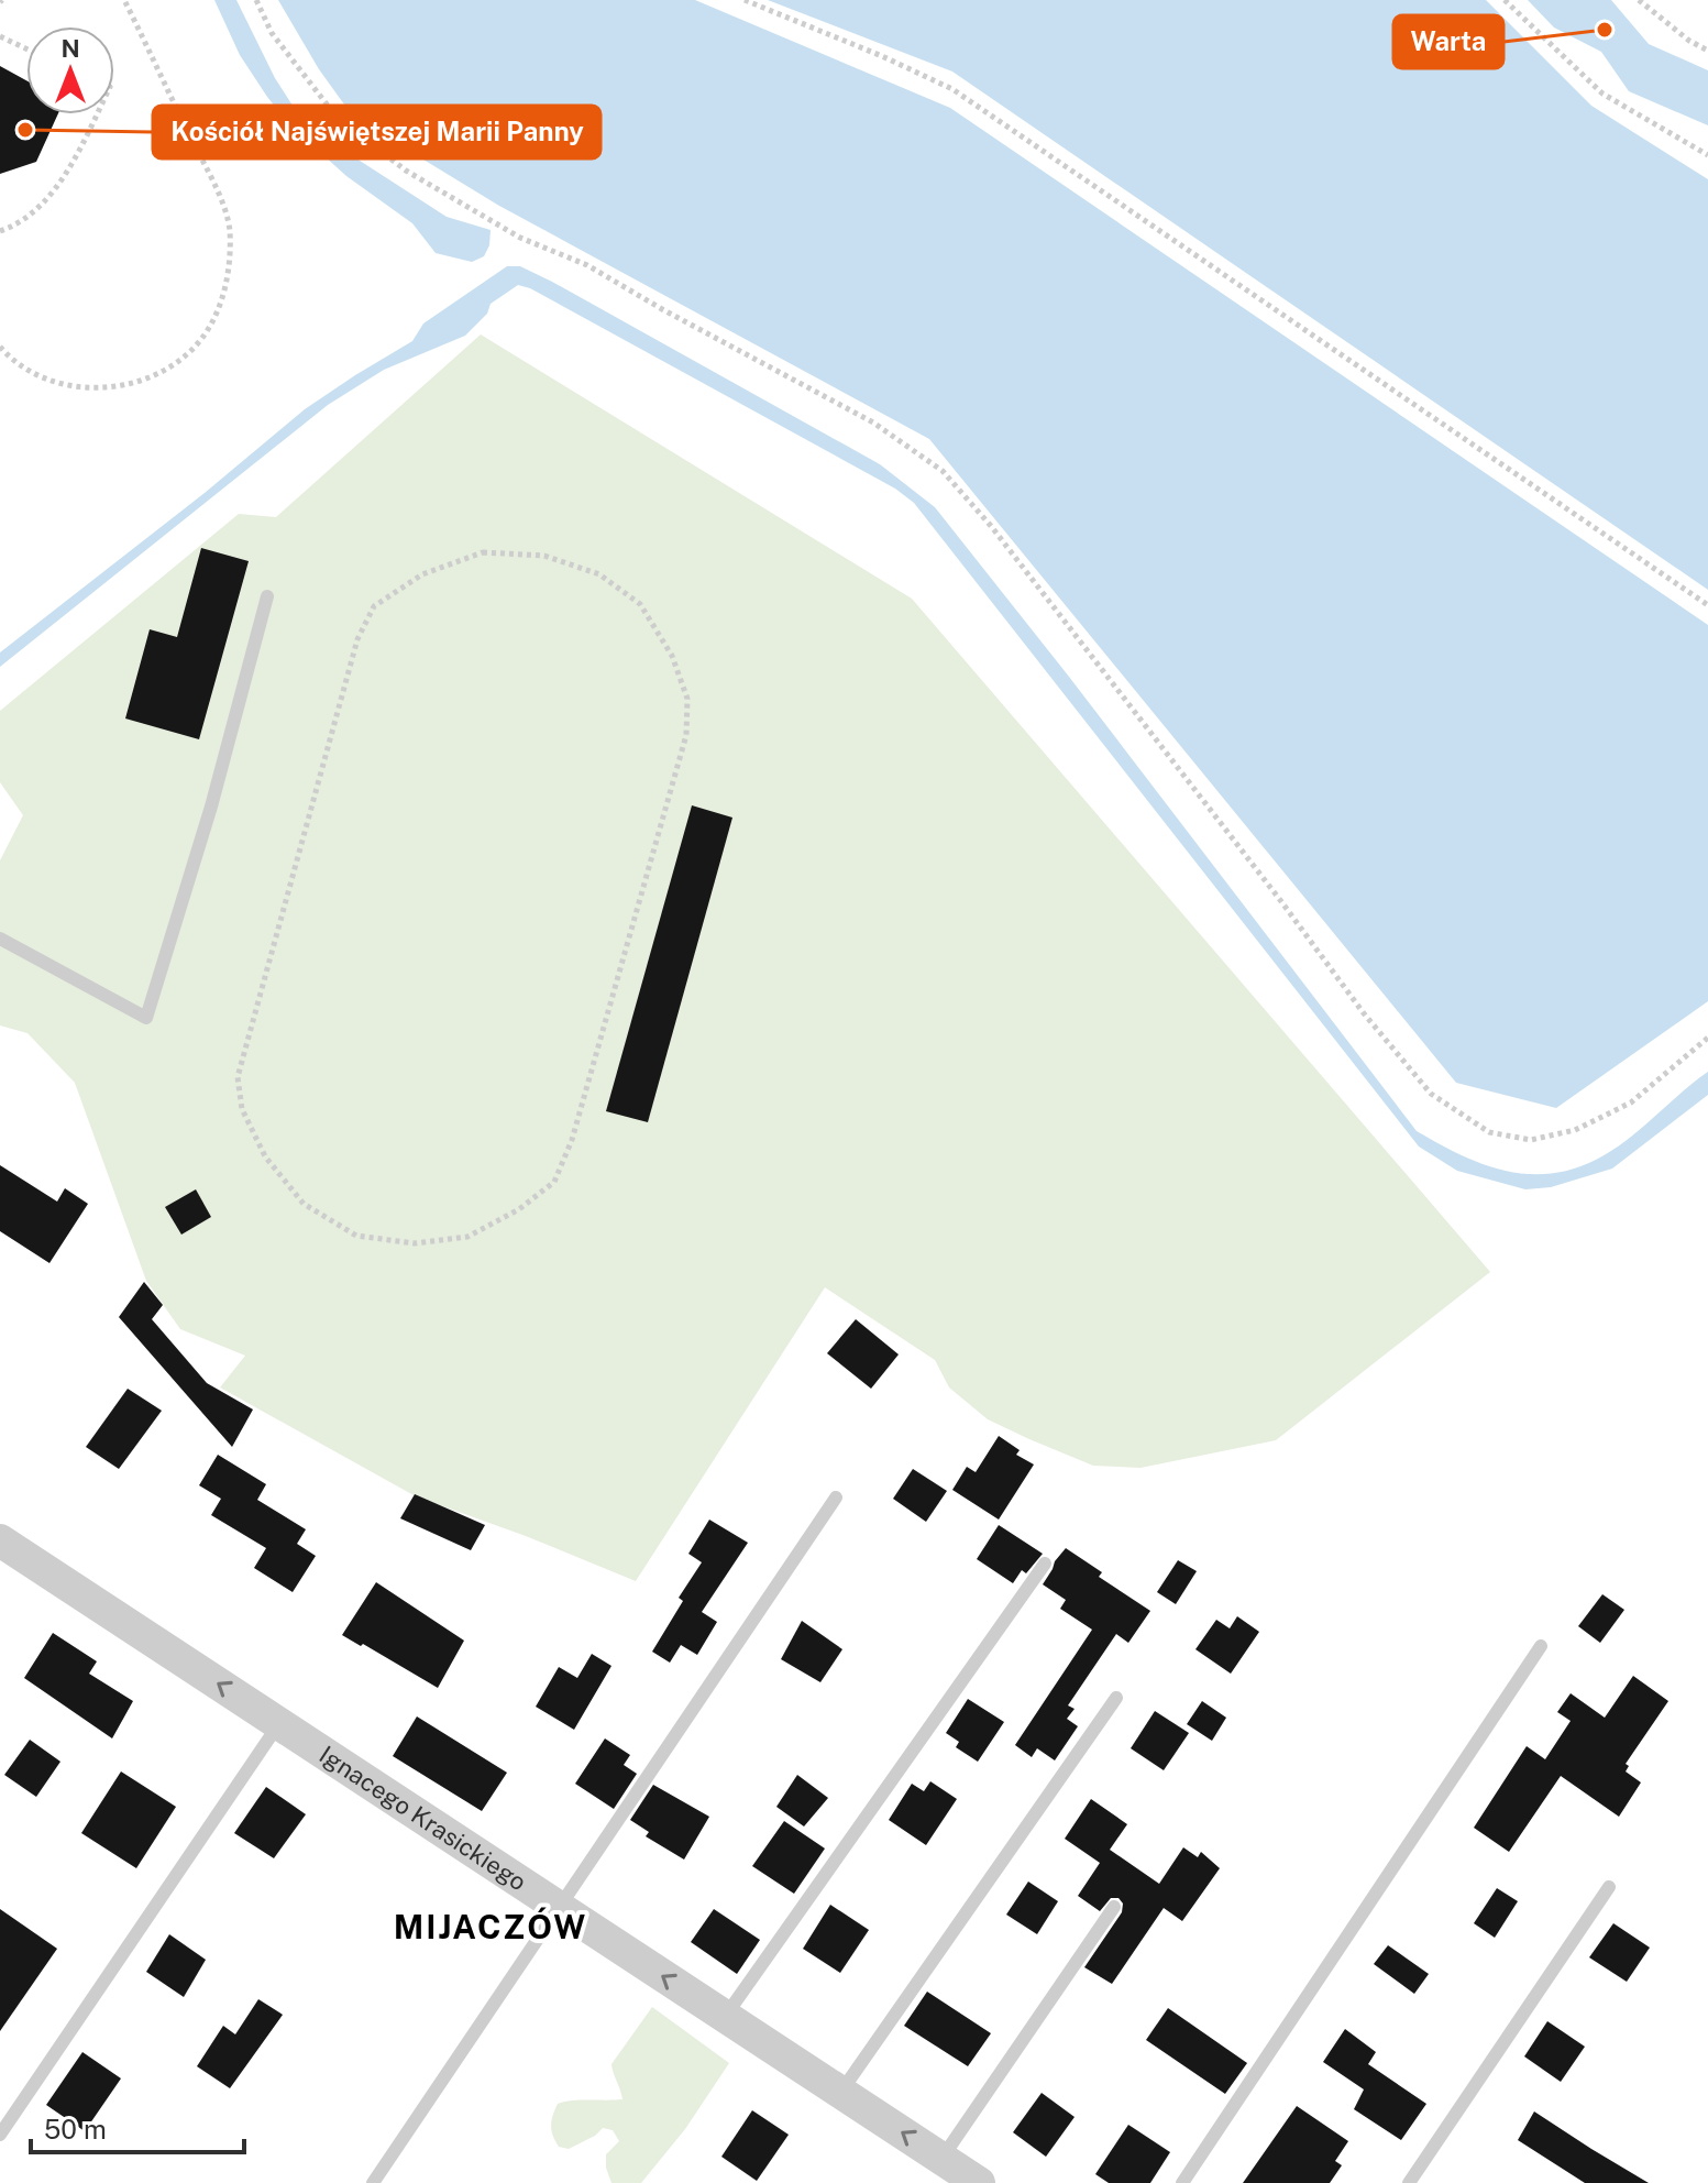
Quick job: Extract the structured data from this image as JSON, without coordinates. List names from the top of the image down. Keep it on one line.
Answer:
{"streets":{"street":["Ignacego Krasickiego"]},"one_way":["Ignacego Krasickiego"],"districts":["MIJACZÓW"],"places":["Warta","Kościół Najświętszej Marii Panny"],"scale_bar":"50 m","north":"top"}
